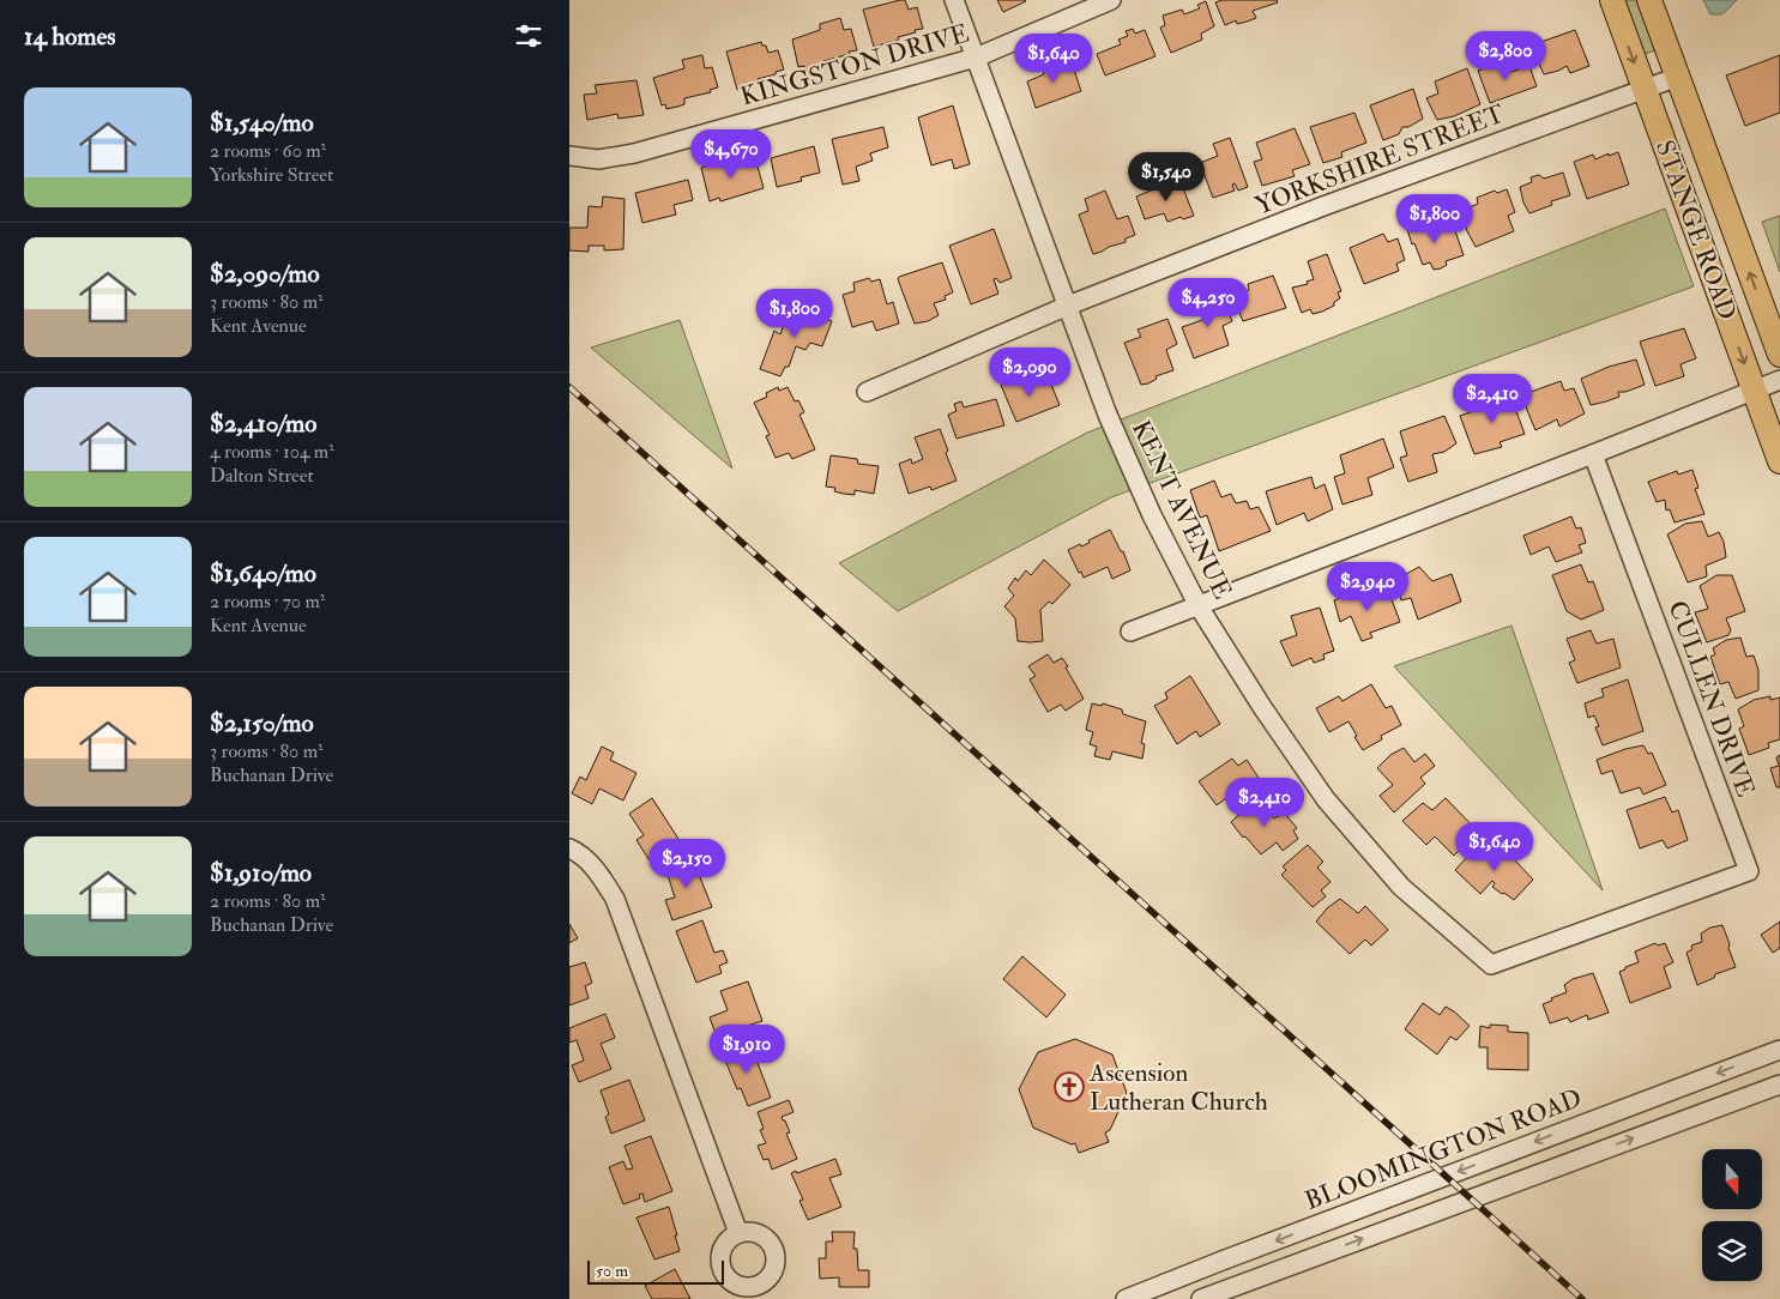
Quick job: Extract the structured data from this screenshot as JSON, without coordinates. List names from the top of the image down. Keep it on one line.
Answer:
{"streets":{"main road":["STANGE ROAD"],"street":["KINGSTON DRIVE","YORKSHIRE STREET","KENT AVENUE","CULLEN DRIVE","BLOOMINGTON ROAD"]},"crossings":[["KINGSTON DRIVE","KENT AVENUE"],["YORKSHIRE STREET","STANGE ROAD"],["YORKSHIRE STREET","KENT AVENUE"],["KENT AVENUE","CULLEN DRIVE"]],"places":{"church":["Ascension Lutheran Church"]},"scale_bar":"50 m","north":"bottom","page":{"heading":"14 homes","price":["$2,800","$1,640","$4,670","$1,540","$1,800","$4,250","$1,800","$2,090","$2,410","$2,940","$2,410","$1,640","$2,150","$1,910"],"list":[{"name":"$1,540/mo","note":"2 rooms · 60 m² · Yorkshire Street"},{"name":"$2,090/mo","note":"3 rooms · 80 m² · Kent Avenue"},{"name":"$2,410/mo","note":"4 rooms · 104 m² · Dalton Street"},{"name":"$1,640/mo","note":"2 rooms · 70 m² · Kent Avenue"},{"name":"$2,150/mo","note":"3 rooms · 80 m² · Buchanan Drive"},{"name":"$1,910/mo","note":"2 rooms · 80 m² · Buchanan Drive"}],"scale":"50 m"}}
